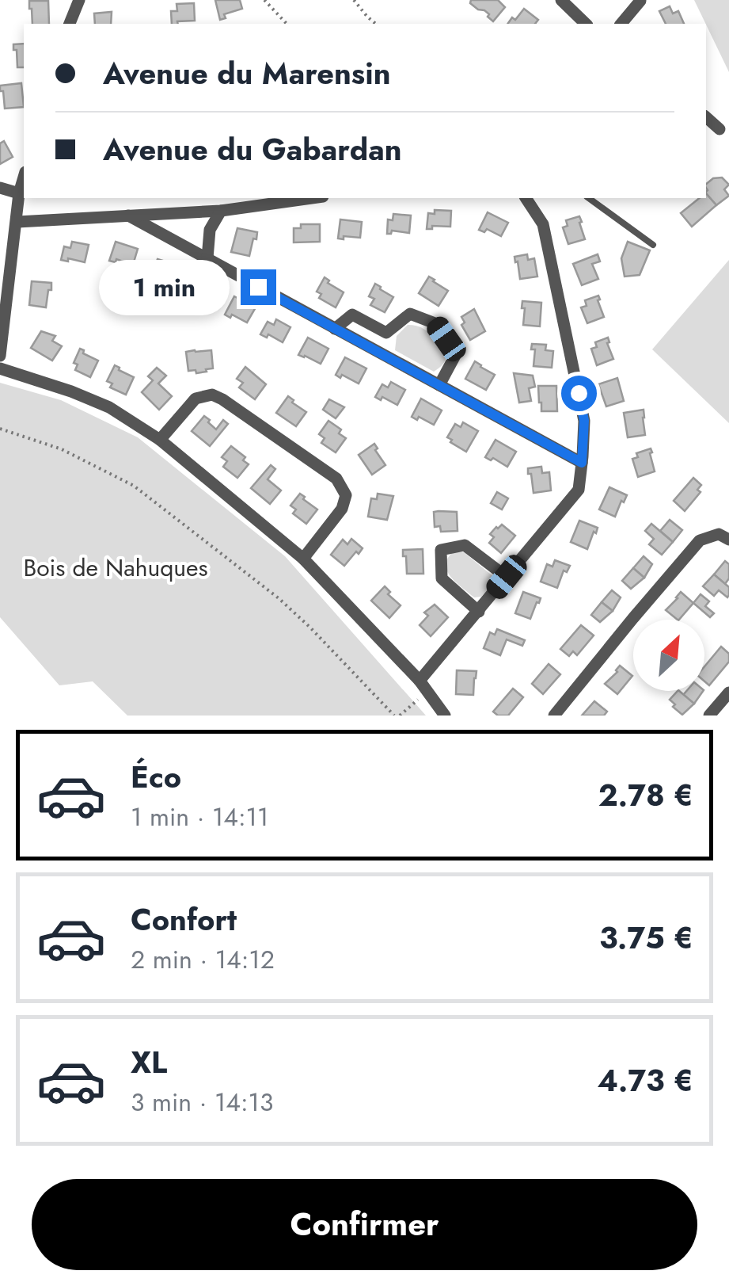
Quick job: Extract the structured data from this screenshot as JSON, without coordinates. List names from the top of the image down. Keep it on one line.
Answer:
{"parks":["Bois de Nahuques"],"north":"top right","page":{"banner":["Avenue du Marensin","Avenue du Gabardan"],"bubble":"1 min","list":[{"name":"Éco","note":"1 min · 14:11","value":"2.78 €"},{"name":"Confort","note":"2 min · 14:12","value":"3.75 €"},{"name":"XL","note":"3 min · 14:13","value":"4.73 €"}],"buttons":"Confirmer"}}
